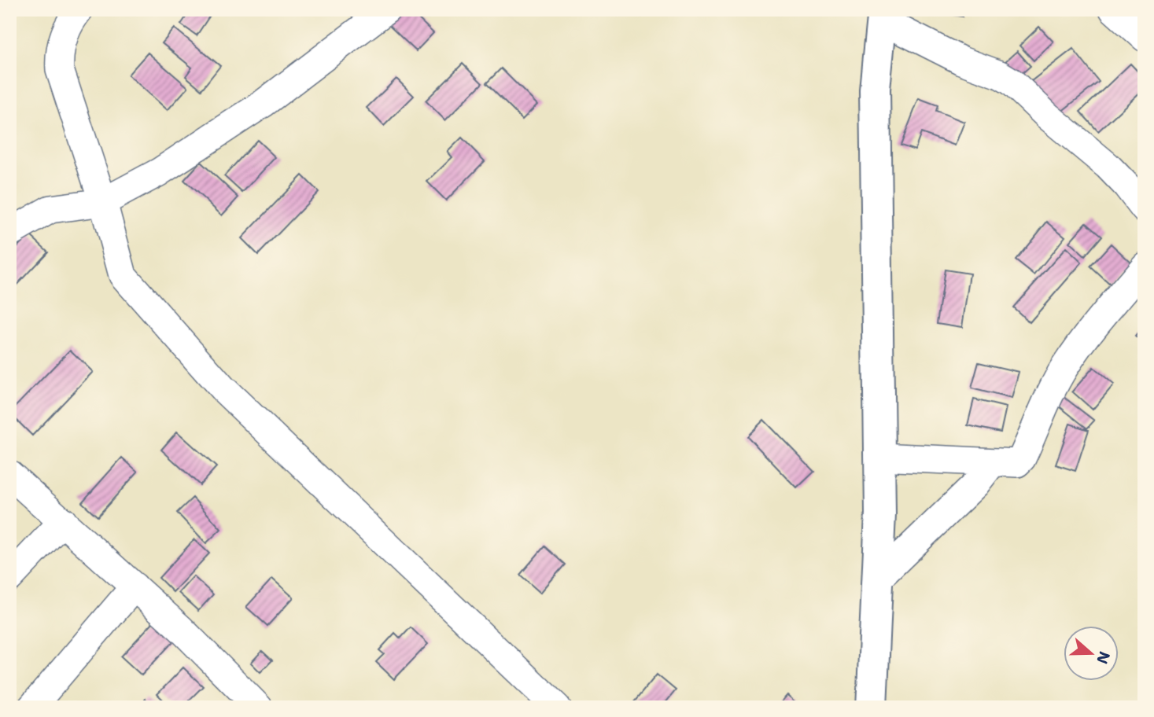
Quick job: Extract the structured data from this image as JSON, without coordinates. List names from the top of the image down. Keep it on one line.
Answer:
{"north":"right"}
